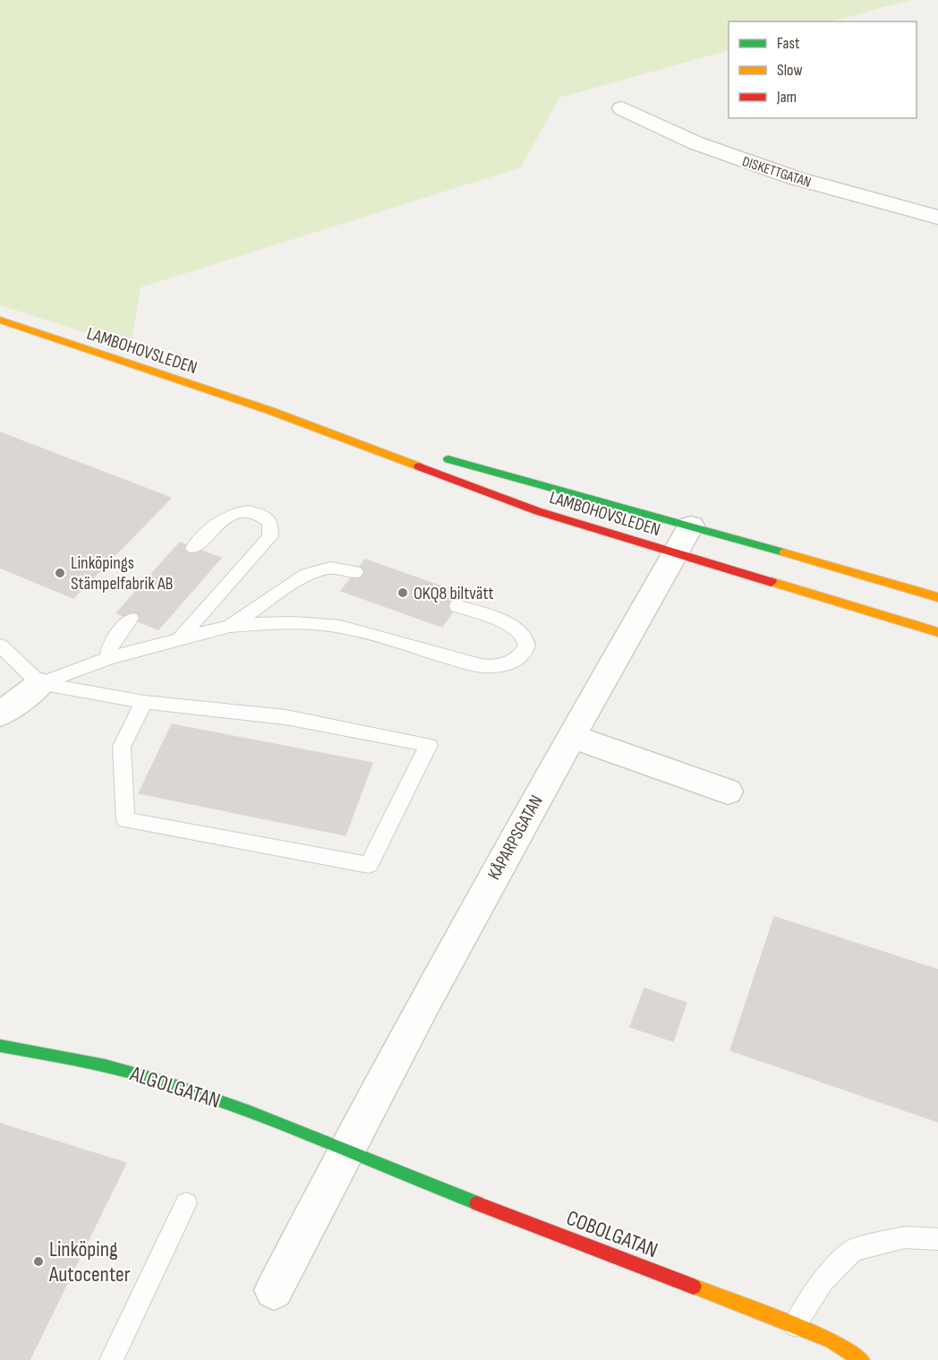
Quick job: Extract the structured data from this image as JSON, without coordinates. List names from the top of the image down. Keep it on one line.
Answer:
{"streets":{"main road":["LAMBOHOVSLEDEN","ALGOLGATAN","COBOLGATAN"],"street":["DISKETTGATAN","KÅPARPSGATAN"]},"crossings":[["LAMBOHOVSLEDEN","KÅPARPSGATAN"],["KÅPARPSGATAN","ALGOLGATAN"],["KÅPARPSGATAN","COBOLGATAN"],["ALGOLGATAN","COBOLGATAN"]],"places":["Linköpings Stämpelfabrik AB","OKQ8 biltvätt","Linköping Autocenter"],"legend":["Fast","Slow","Jam"]}
